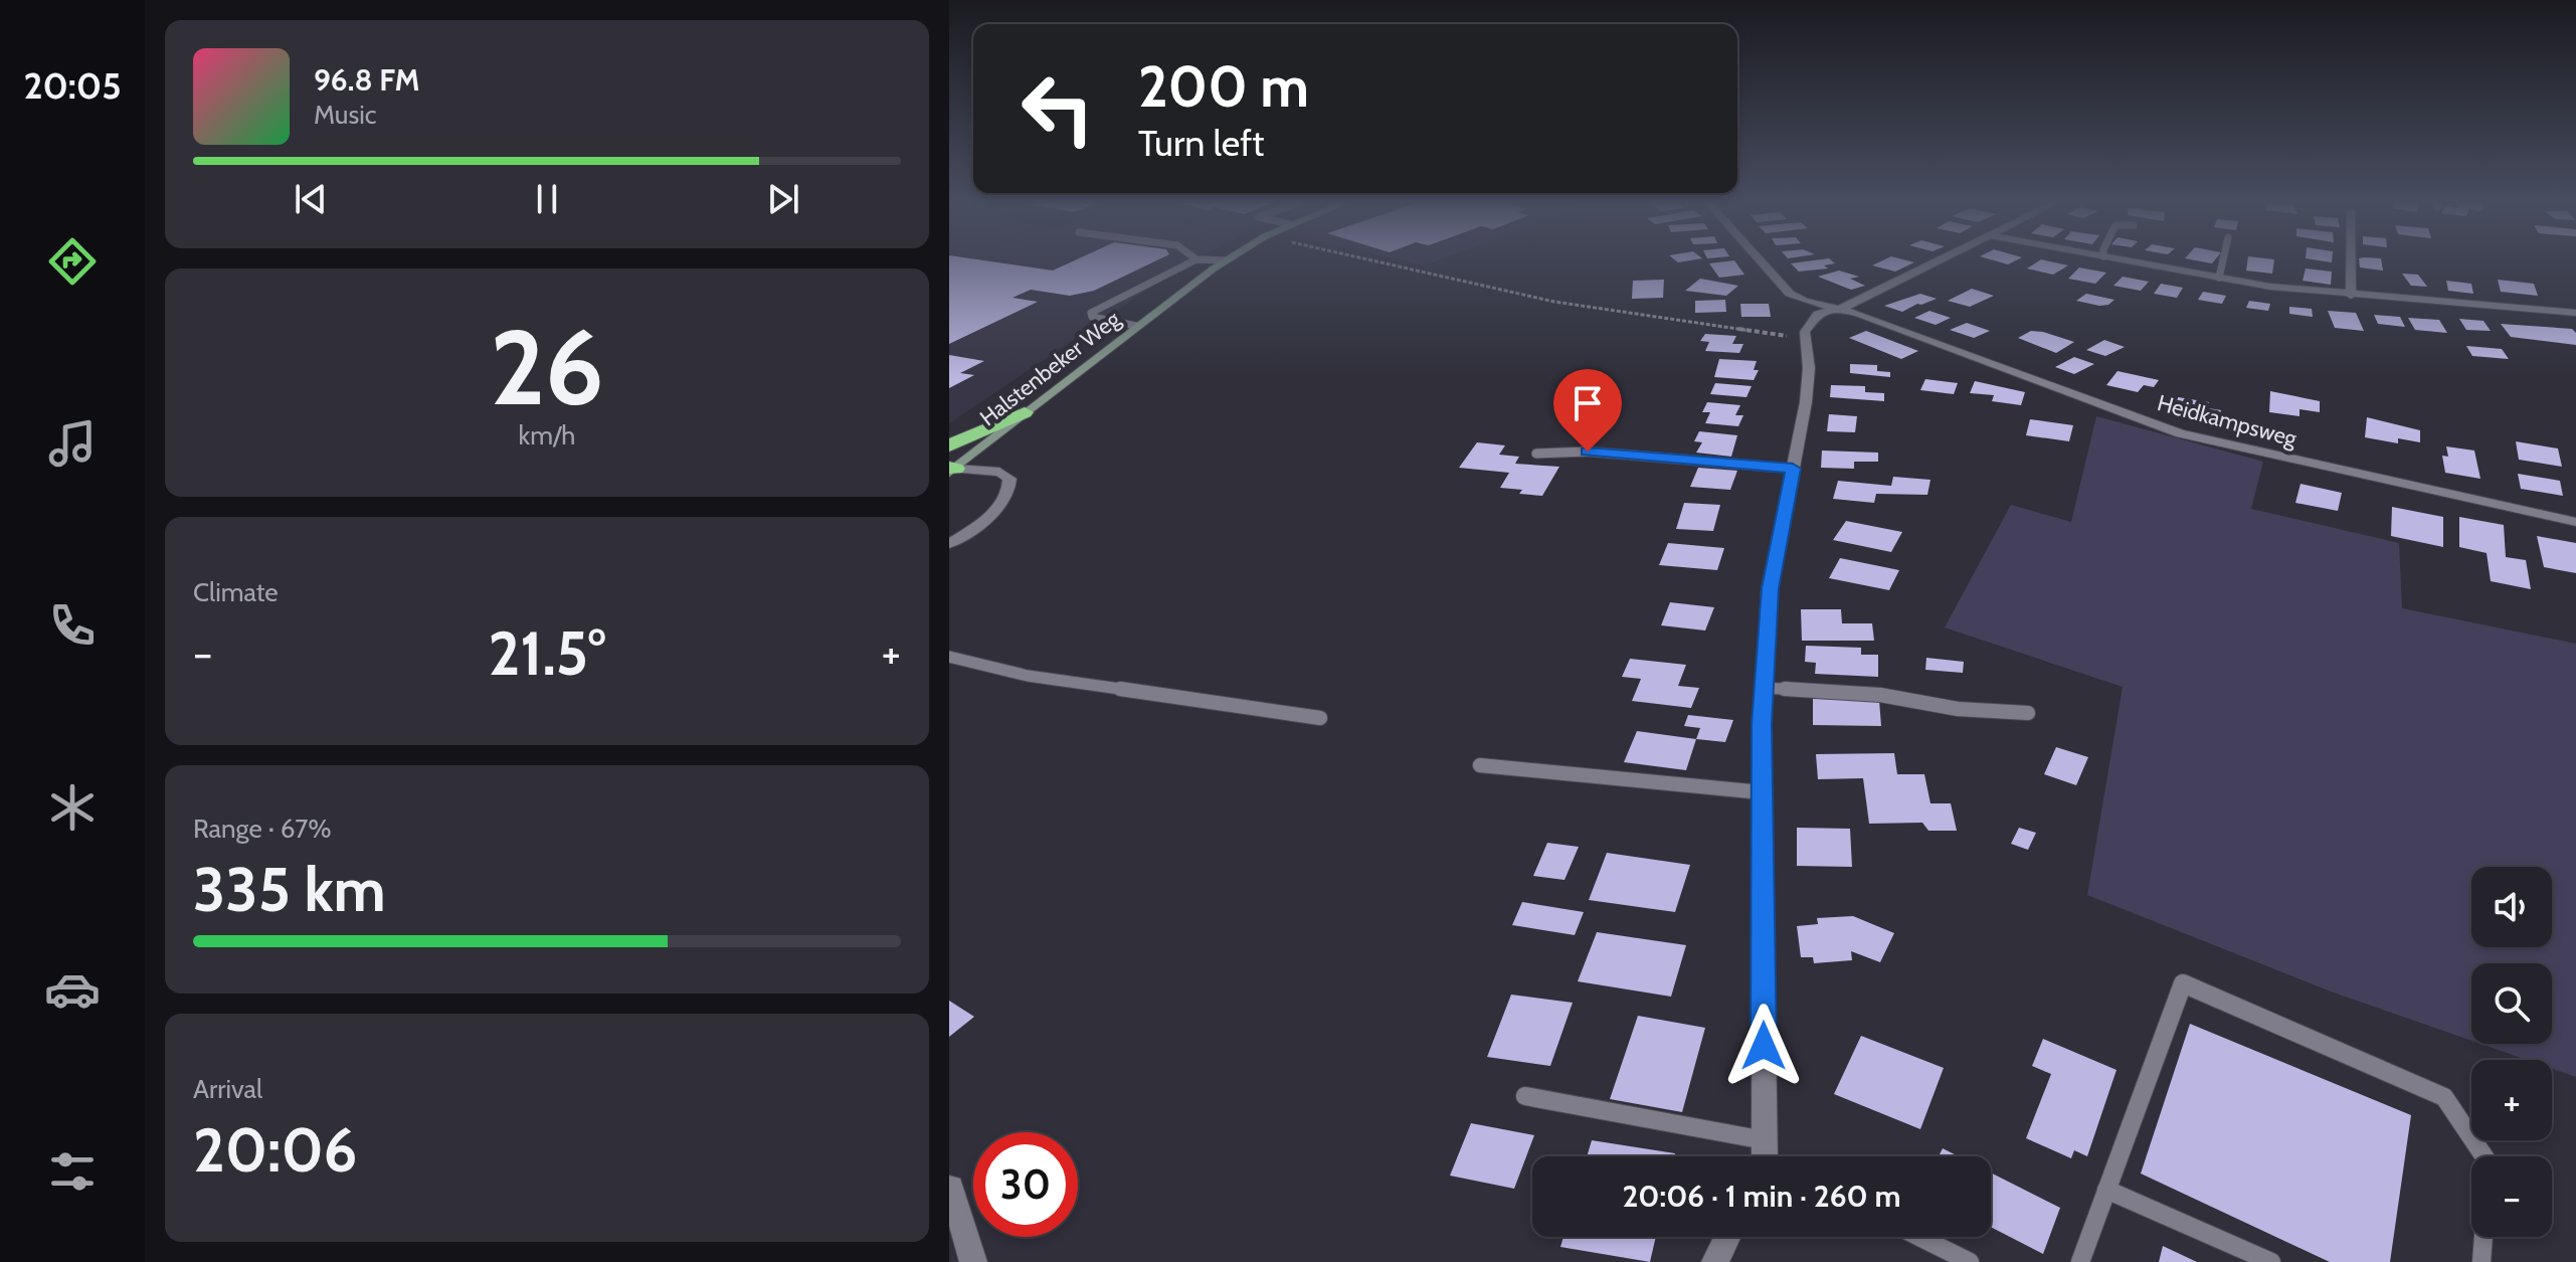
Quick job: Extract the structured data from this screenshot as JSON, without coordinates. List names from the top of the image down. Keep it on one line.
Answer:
{"streets":{"main road":["Halstenbeker Weg"],"street":["Heidkampsweg"]},"page":{"tabs":"20:05","turn":["200 m","Turn left"],"song":["96.8 FM","Music"],"tile":[["26","km/h"],"Climate",["Range · 67%","335 km"],["Arrival","20:06"]],"heat":["−","21.5°","+"],"map_buttons":["+","−"],"limit":"30","trip":"20:06 · 1 min · 260 m"}}
